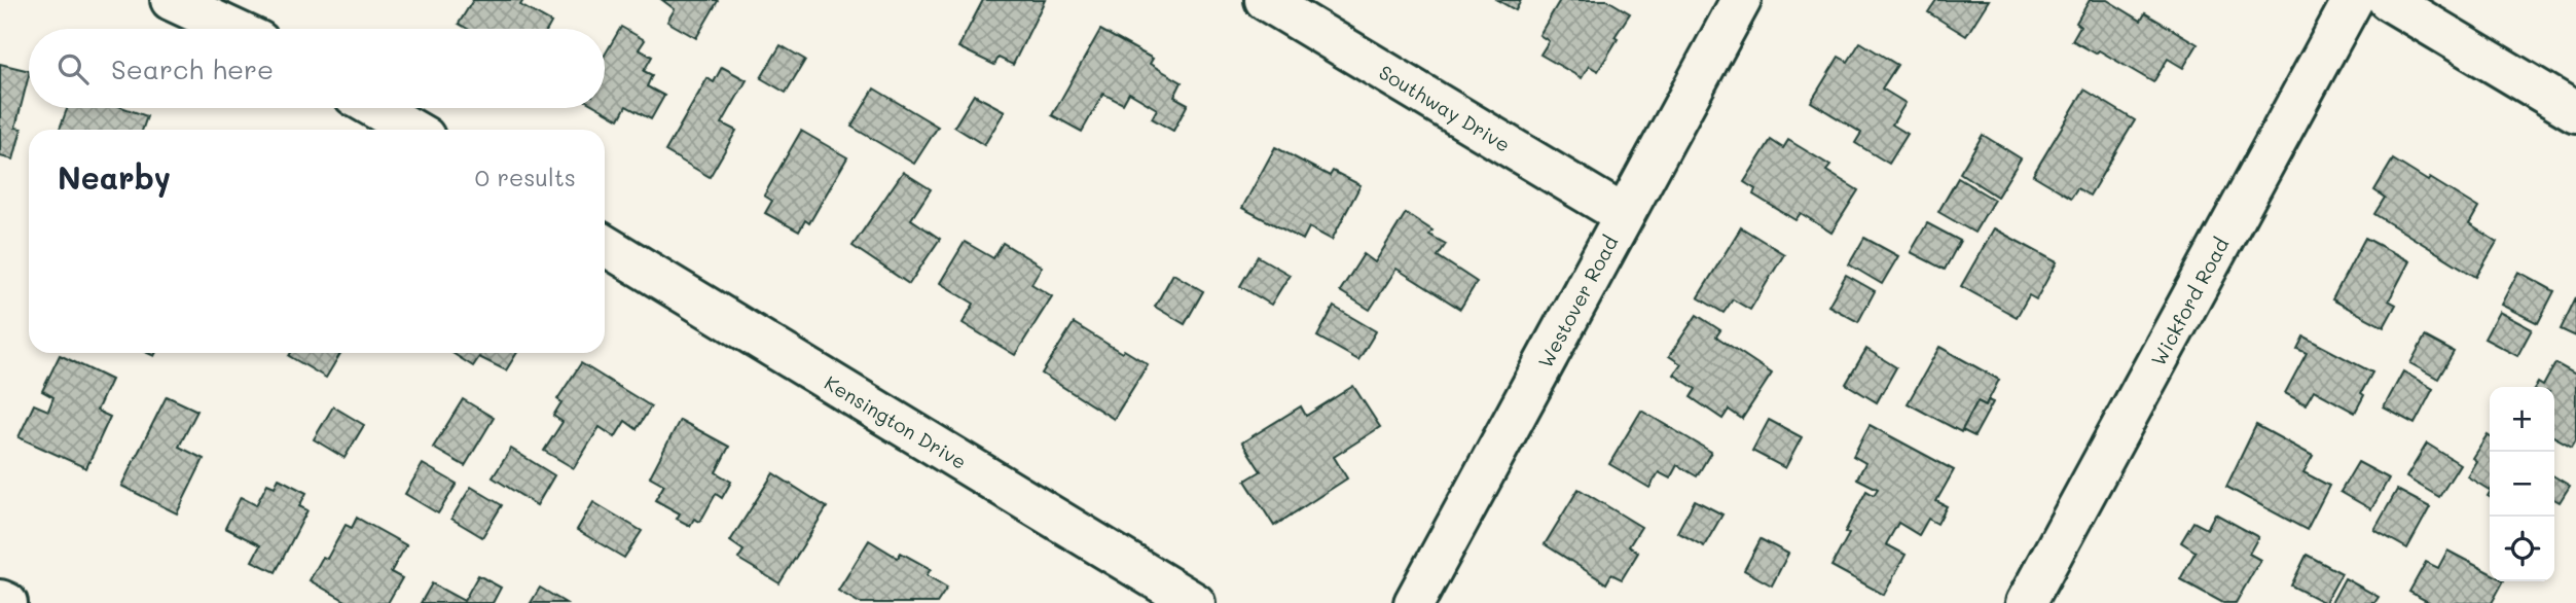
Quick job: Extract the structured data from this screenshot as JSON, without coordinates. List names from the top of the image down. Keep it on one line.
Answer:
{"streets":{"street":["Southway Drive","Westover Road","Wickford Road","Kensington Drive"]},"crossings":[["Southway Drive","Westover Road"]],"page":{"search":"Search here","heading":["Nearby","0 results"],"map_buttons":["+","−"]}}
